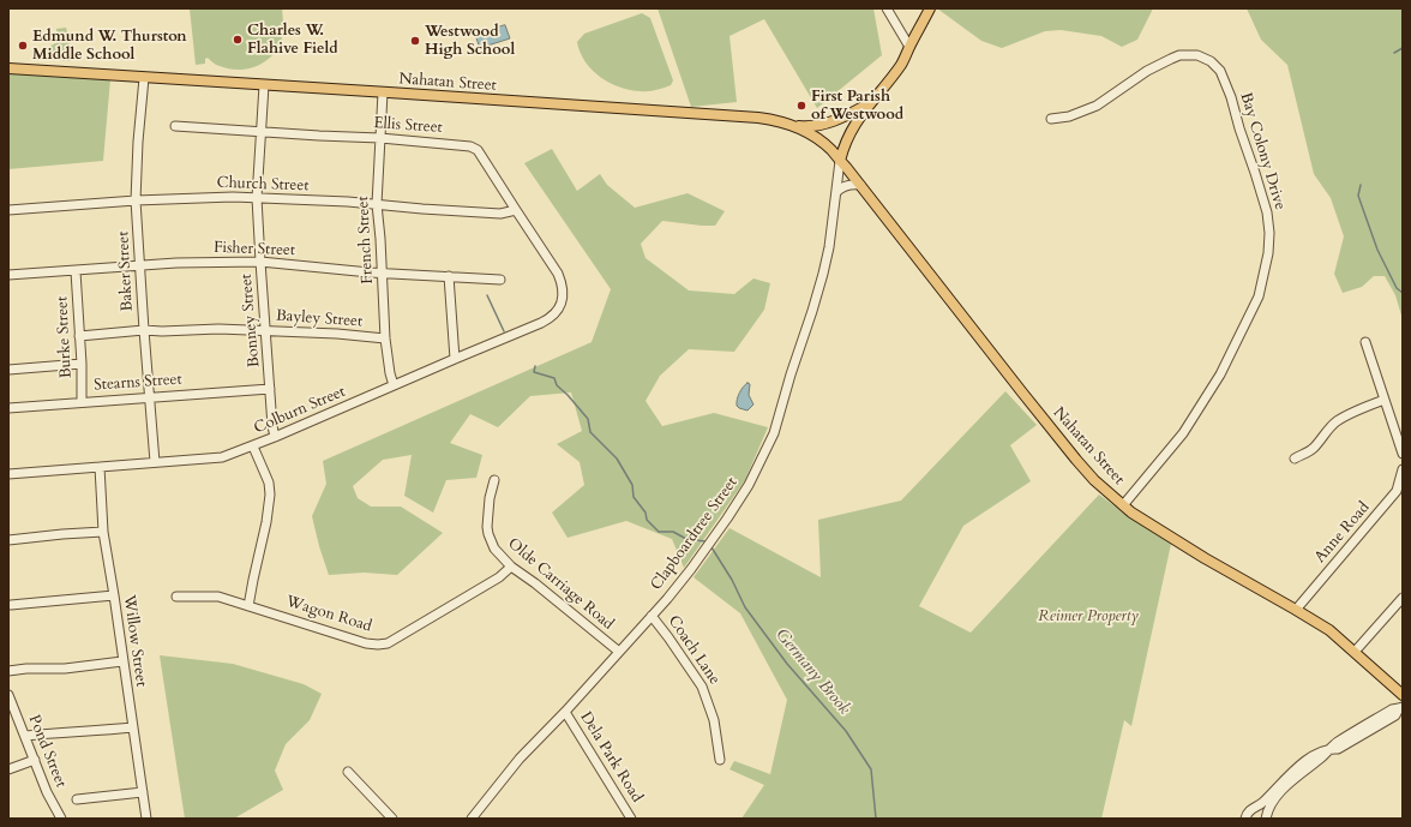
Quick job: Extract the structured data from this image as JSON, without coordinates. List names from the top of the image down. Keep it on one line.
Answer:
{"streets":{"main road":["Nahatan Street","Clapboardtree Street"],"street":["Ellis Street","Bay Colony Drive","Church Street","French Street","Fisher Street","Baker Street","Bayley Street","Bonney Street","Burke Street","Stearns Street","Colburn Street","Anne Road","Olde Carriage Road","Wagon Road","Willow Street","Coach Lane","Pond Street","Dela Park Road"]},"crossings":[["Nahatan Street","Bay Colony Drive"],["Nahatan Street","French Street"],["Nahatan Street","Baker Street"],["Nahatan Street","Bonney Street"],["Nahatan Street","Anne Road"],["Nahatan Street","Clapboardtree Street"],["Ellis Street","Church Street"],["Ellis Street","French Street"],["Ellis Street","Bonney Street"],["Ellis Street","Colburn Street"],["Church Street","French Street"],["Church Street","Baker Street"],["Church Street","Bonney Street"],["French Street","Fisher Street"],["French Street","Bayley Street"],["French Street","Colburn Street"],["Fisher Street","Baker Street"],["Fisher Street","Bonney Street"],["Fisher Street","Burke Street"],["Baker Street","Bayley Street"],["Baker Street","Stearns Street"],["Baker Street","Colburn Street"],["Bayley Street","Bonney Street"],["Bayley Street","Burke Street"],["Bonney Street","Stearns Street"],["Bonney Street","Colburn Street"],["Burke Street","Stearns Street"],["Colburn Street","Willow Street"],["Clapboardtree Street","Olde Carriage Road"],["Clapboardtree Street","Coach Lane"],["Clapboardtree Street","Dela Park Road"],["Olde Carriage Road","Wagon Road"]],"water":["Germany Brook"],"parks":["Reimer Property"],"places":["Charles W. Flahive Field","Westwood High School","Edmund W. Thurston Middle School","First Parish of Westwood"]}
